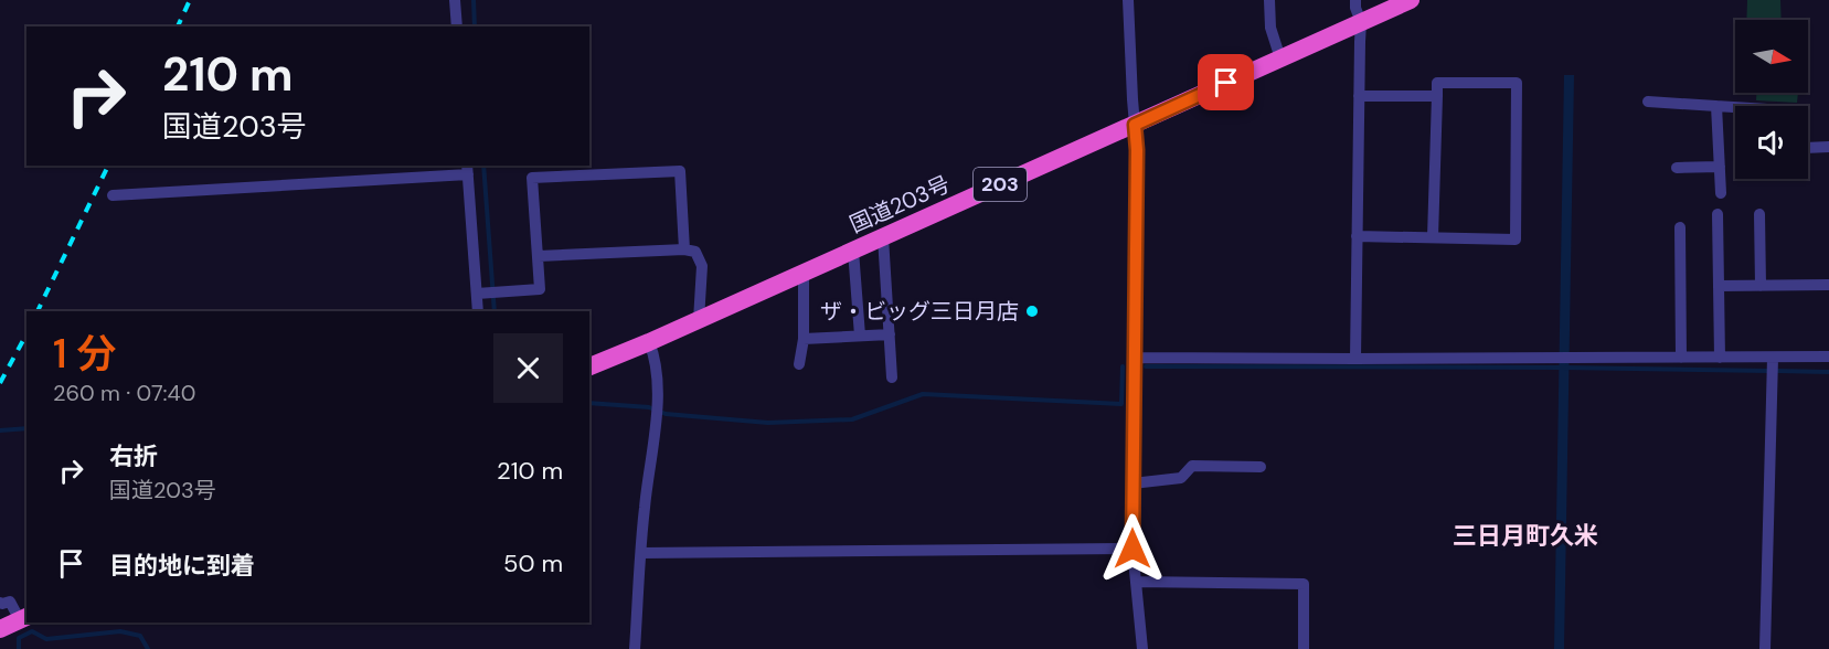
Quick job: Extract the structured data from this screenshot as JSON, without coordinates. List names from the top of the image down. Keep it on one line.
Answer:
{"streets":{"highway":["203","国道203号"]},"districts":["三日月町久米"],"places":["ザ・ビッグ三日月店"],"north":"right","page":{"turn":["210 m","国道203号"],"heading":["1 分","260 m · 07:40"],"list":[{"name":"右折","note":"国道203号","value":"210 m"},{"name":"目的地に到着","value":"50 m"}]}}
